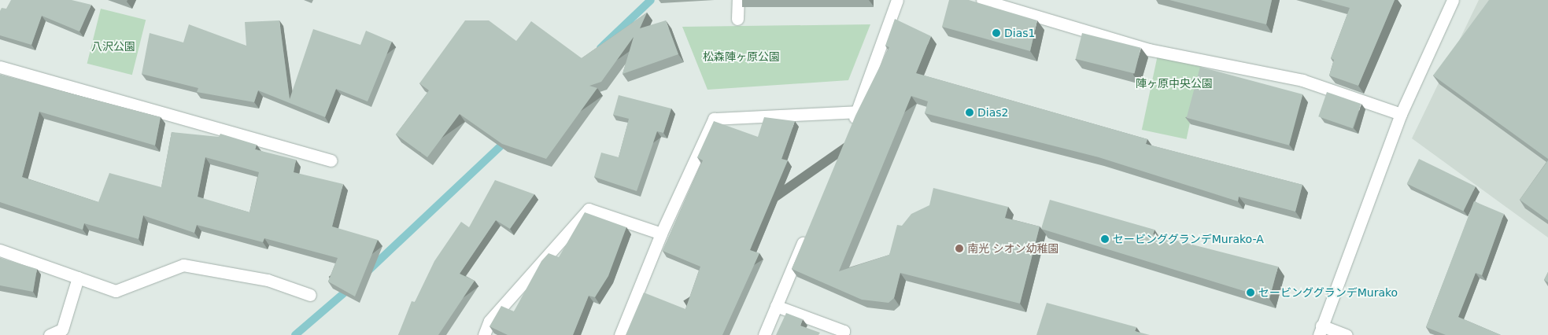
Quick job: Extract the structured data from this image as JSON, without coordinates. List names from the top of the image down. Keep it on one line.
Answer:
{"parks":["八沢公園","松森陣ヶ原公園","陣ヶ原中央公園"],"places":["Dias1","Dias2","セービンググランデMurako-A","南光 シオン幼稚園","セービンググランデMurako"]}
